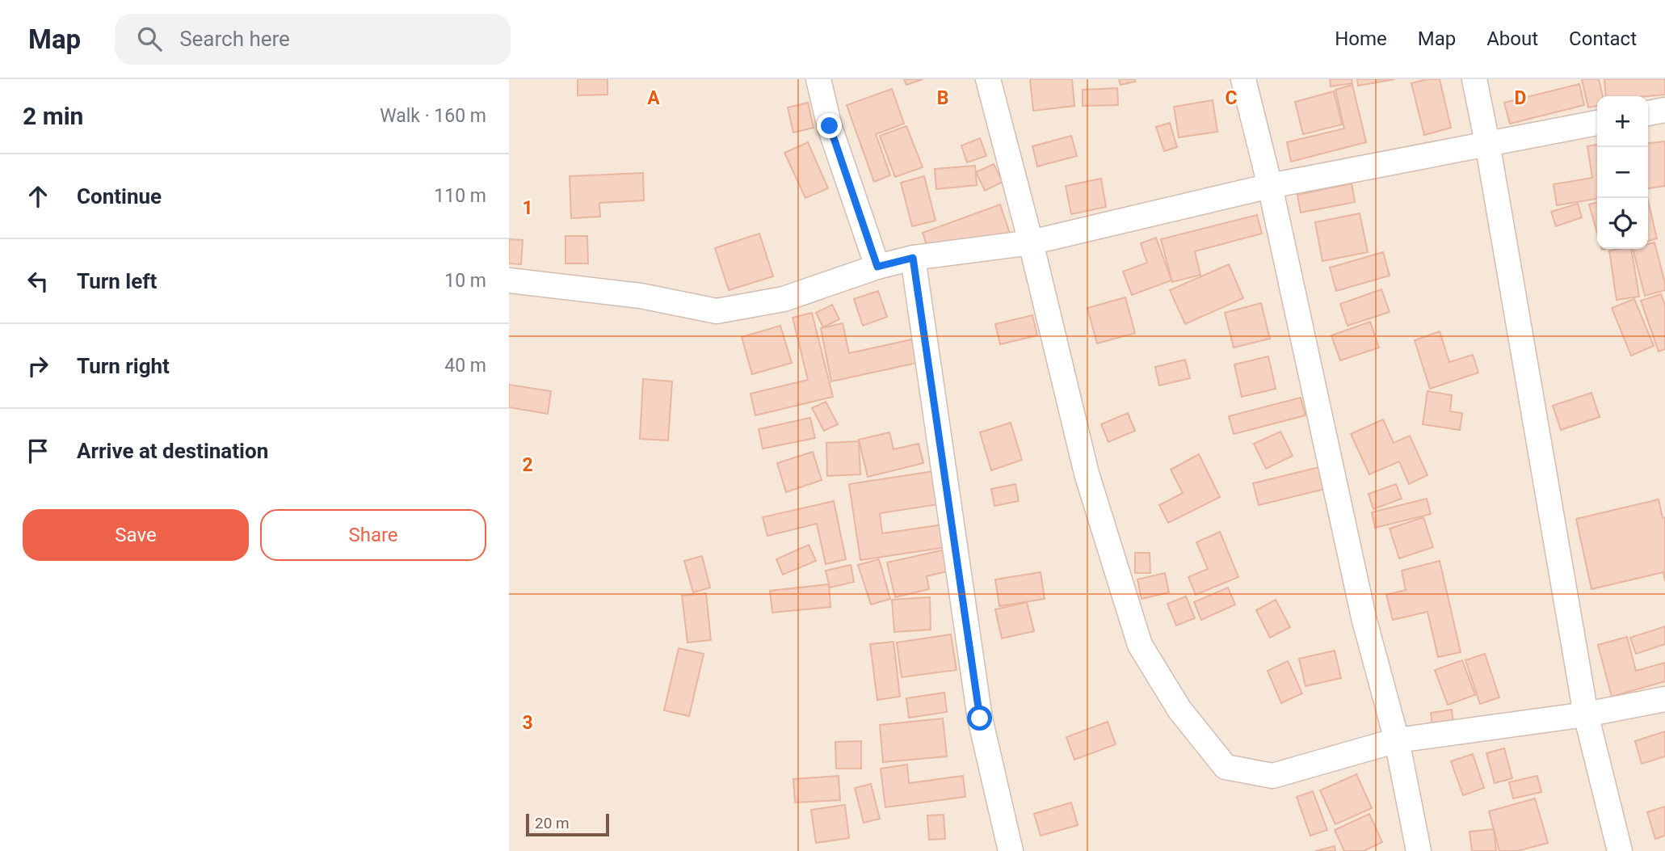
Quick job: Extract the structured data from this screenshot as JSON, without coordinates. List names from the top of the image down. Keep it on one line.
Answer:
{"scale_bar":"20 m","page":{"header":"Map","search":"Search here","nav":["Home","Map","About","Contact"],"heading":["2 min","Walk · 160 m"],"map_buttons":["+","−"],"list":[["Continue","110 m"],["Turn left","10 m"],["Turn right","40 m"],"Arrive at destination"],"buttons":["Save","Share"],"scale":"20 m"},"grid":{"columns":["A","B","C","D"],"rows":["1","2","3"]}}
